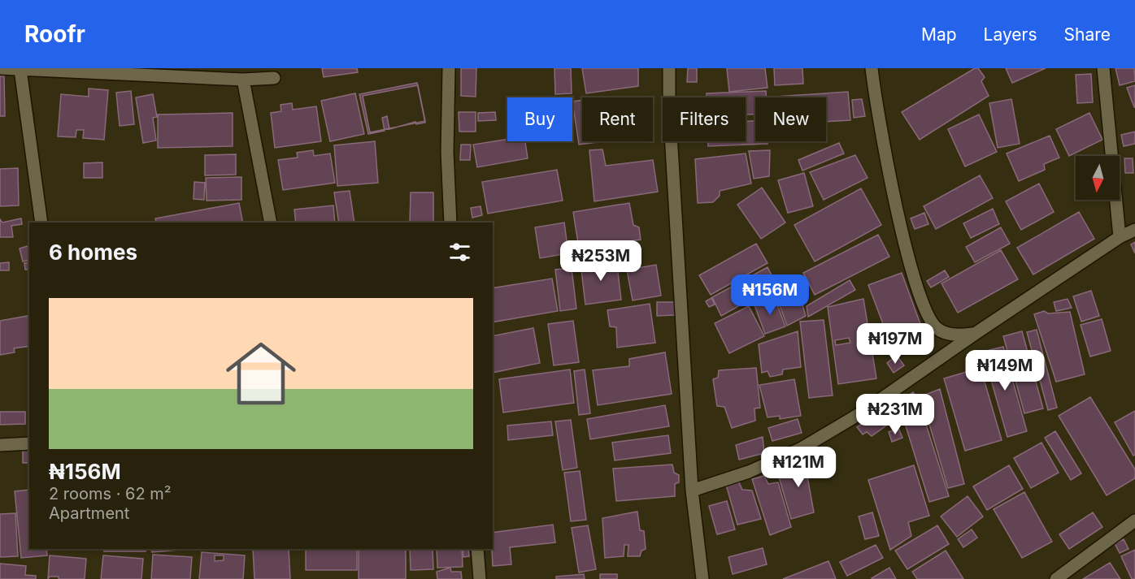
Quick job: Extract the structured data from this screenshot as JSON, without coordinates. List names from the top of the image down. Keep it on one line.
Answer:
{"north":"bottom","page":{"header":"Roofr","nav":["Map","Layers","Share"],"chip":["Buy","Rent","Filters","New"],"heading":"6 homes","price":["₦253M","₦156M","₦197M","₦149M","₦231M","₦121M"],"list":[{"name":"₦156M","note":"2 rooms · 62 m² · Apartment"}]}}
